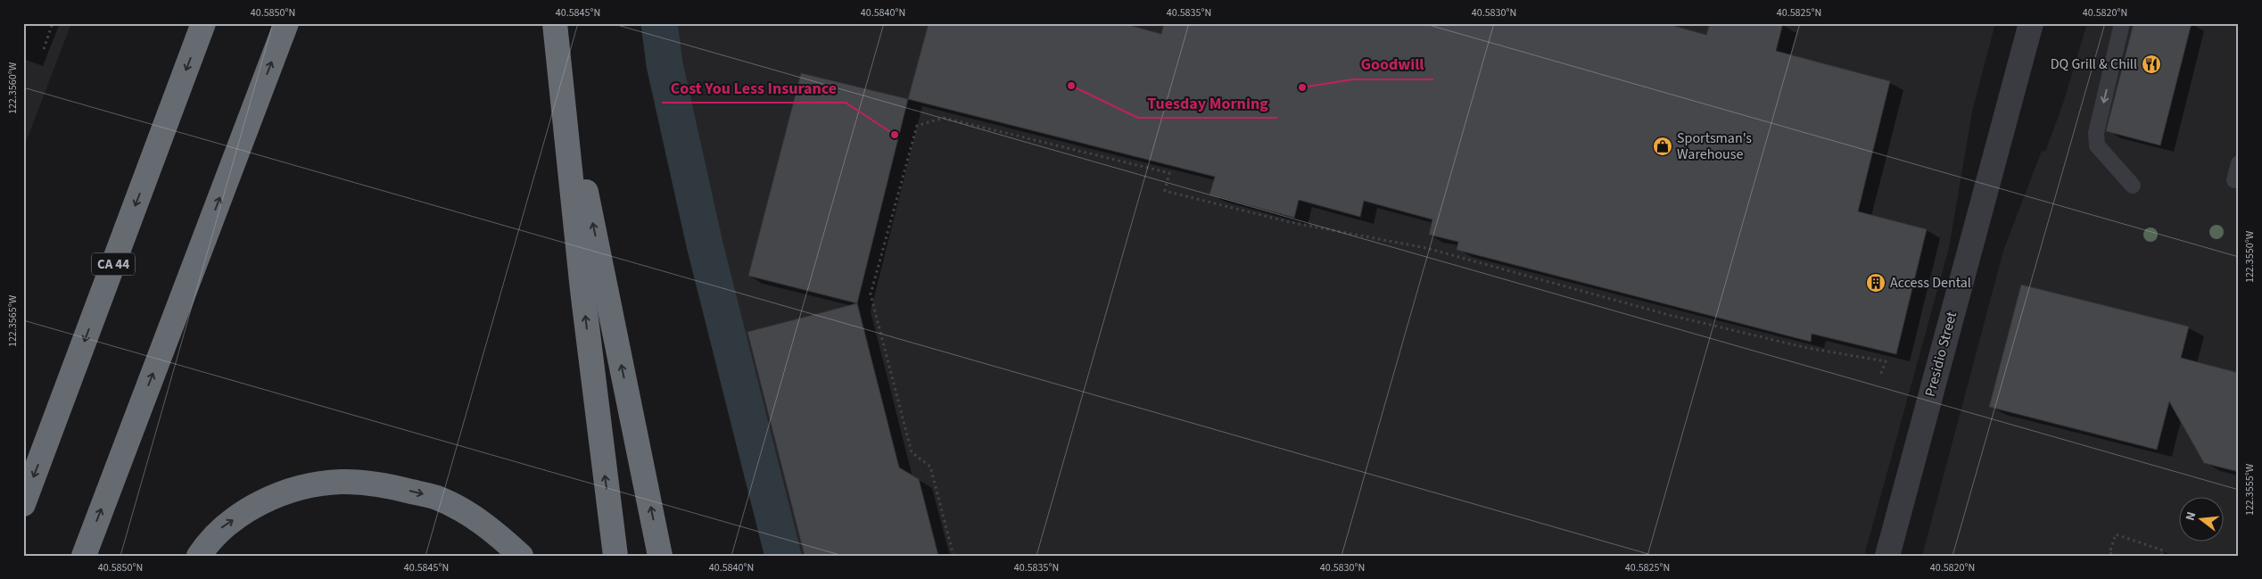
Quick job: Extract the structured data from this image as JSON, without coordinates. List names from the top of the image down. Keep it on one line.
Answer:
{"streets":{"highway":["CA 44"],"street":["Presidio Street"]},"places":{"restaurant":["DQ Grill & Chill"],"other":["Tuesday Morning","Goodwill","Cost You Less Insurance"],"shop":["Sportsman's Warehouse"],"building":["Access Dental"]},"north":"left","coordinates":["40.5850°N","40.5845°N","40.5840°N","40.5835°N","40.5830°N","40.5825°N","40.5820°N","122.3560°W","122.3550°W","122.3565°W","122.3555°W"]}
